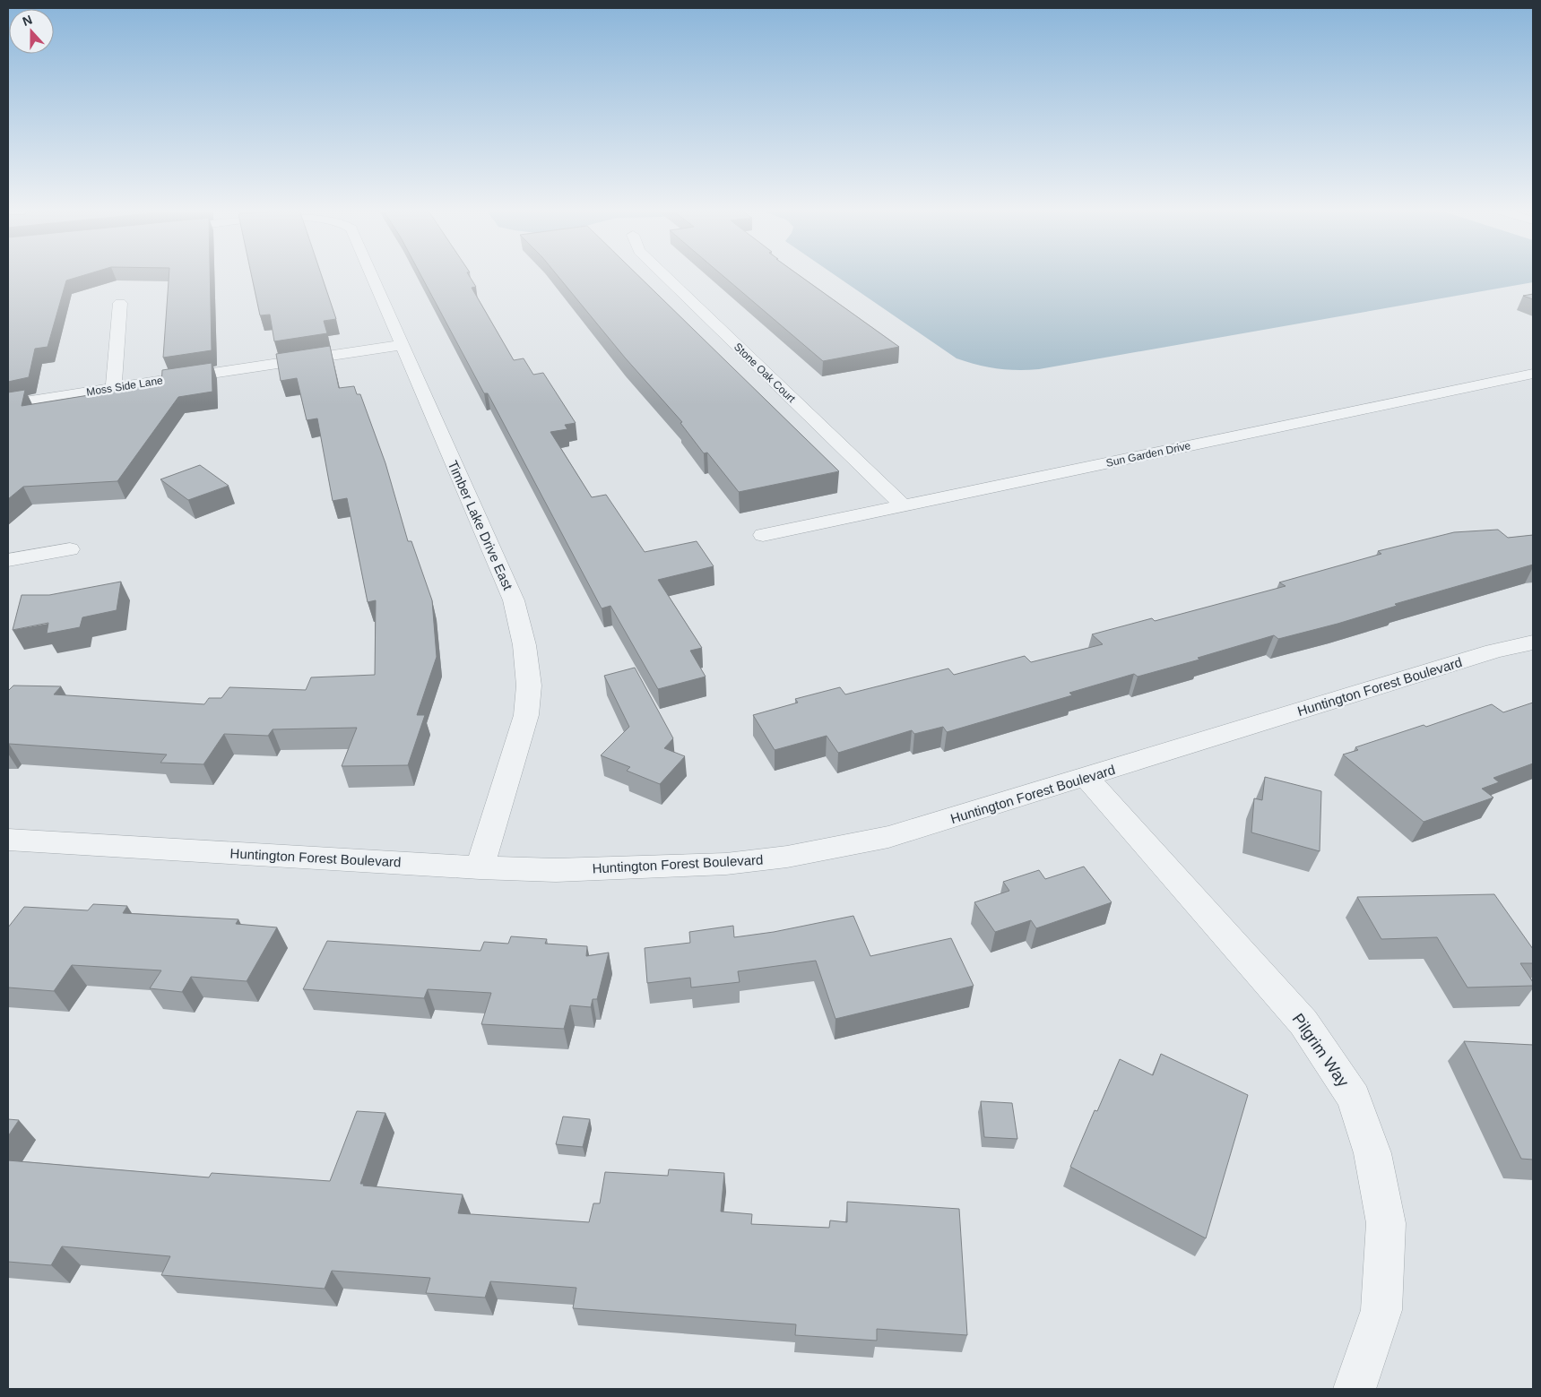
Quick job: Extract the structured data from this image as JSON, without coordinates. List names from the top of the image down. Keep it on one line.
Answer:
{"streets":{"street":["Stone Oak Court","Moss Side Lane","Sun Garden Drive","Timber Lake Drive East","Huntington Forest Boulevard","Pilgrim Way"]},"crossings":[["Stone Oak Court","Sun Garden Drive"],["Moss Side Lane","Timber Lake Drive East"],["Timber Lake Drive East","Huntington Forest Boulevard"],["Huntington Forest Boulevard","Pilgrim Way"]],"north":"top"}
